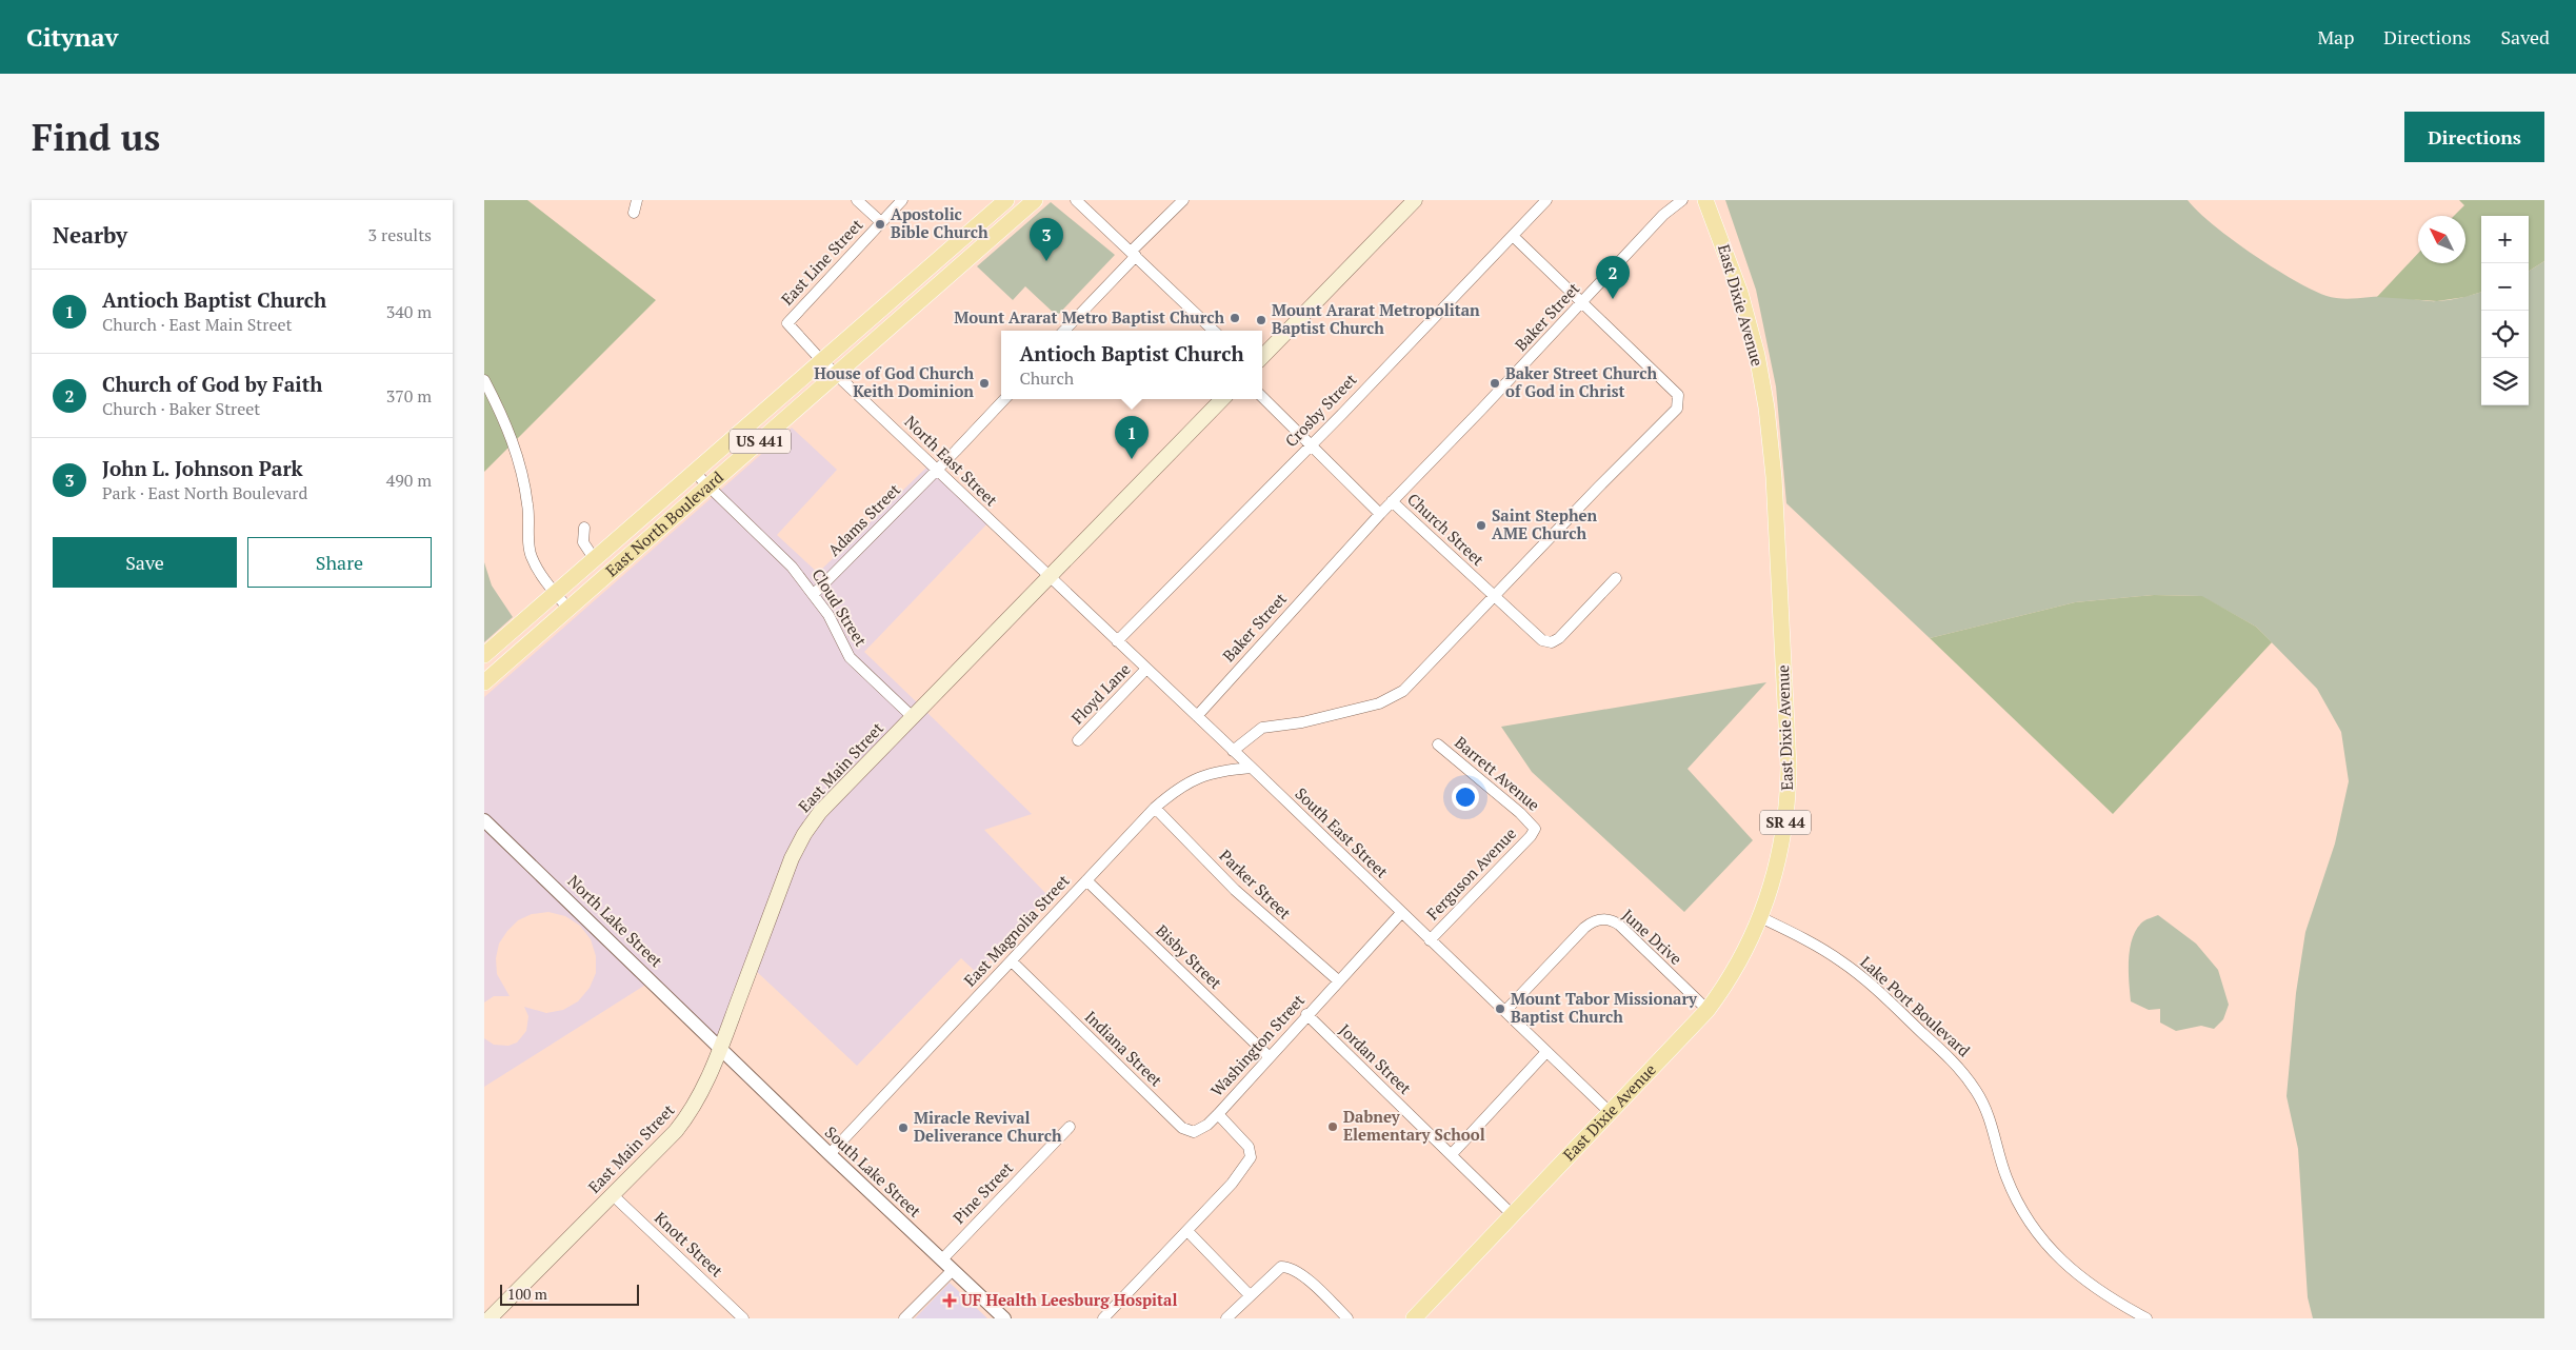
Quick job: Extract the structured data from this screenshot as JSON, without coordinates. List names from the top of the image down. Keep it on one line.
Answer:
{"streets":{"main road":["East Dixie Avenue","US 441","East North Boulevard","East Main Street","SR 44"],"street":["East Line Street","Baker Street","Crosby Street","North East Street","Adams Street","Church Street","Cloud Street","Floyd Lane","Barrett Avenue","South East Street","Ferguson Avenue","Parker Street","North Lake Street","East Magnolia Street","June Drive","Bisby Street","Lake Port Boulevard","Washington Street","Indiana Street","Jordan Street","South Lake Street","Pine Street","Knott Street"]},"crossings":[["East Line Street","North East Street"],["East Dixie Avenue","South East Street"],["East Dixie Avenue","June Drive"],["East Dixie Avenue","Lake Port Boulevard"],["East Dixie Avenue","Jordan Street"],["Baker Street","Church Street"],["Baker Street","South East Street"],["Crosby Street","South East Street"],["North East Street","Adams Street"],["North East Street","East North Boulevard"],["North East Street","East Main Street"],["North East Street","South East Street"],["Adams Street","Cloud Street"],["East North Boulevard","Cloud Street"],["Cloud Street","East Main Street"],["Floyd Lane","South East Street"],["East Main Street","South East Street"],["East Main Street","North Lake Street"],["East Main Street","South Lake Street"],["East Main Street","Knott Street"],["Barrett Avenue","Ferguson Avenue"],["South East Street","Ferguson Avenue"],["South East Street","East Magnolia Street"],["South East Street","June Drive"],["South East Street","Washington Street"],["Parker Street","East Magnolia Street"],["Parker Street","Washington Street"],["North Lake Street","South Lake Street"],["East Magnolia Street","Bisby Street"],["East Magnolia Street","Indiana Street"],["East Magnolia Street","South Lake Street"],["Bisby Street","Washington Street"],["Washington Street","Indiana Street"],["Washington Street","Jordan Street"],["South Lake Street","Pine Street"]],"places":{"other":["Apostolic Bible Church","Mount Ararat Metro Baptist Church","Mount Ararat Metropolitan Baptist Church","House of God Church Keith Dominion","Baker Street Church of God in Christ","Saint Stephen AME Church","Mount Tabor Missionary Baptist Church","Dabney Elementary School","Miracle Revival Deliverance Church"],"health":["UF Health Leesburg Hospital"]},"scale_bar":"100 m","north":"top left","page":{"header":"Citynav","nav":["Map","Directions","Saved"],"buttons":["Directions",["Save","Share"]],"title":"Find us","heading":["Nearby","3 results"],"map_buttons":["+","−"],"pins":["3","2","1"],"list":[{"mark":"1","name":"Antioch Baptist Church","note":"Church · East Main Street","value":"340 m"},{"mark":"2","name":"Church of God by Faith","note":"Church · Baker Street","value":"370 m"},{"mark":"3","name":"John L. Johnson Park","note":"Park · East North Boulevard","value":"490 m"}],"popup":["Antioch Baptist Church","Church"],"scale":"100 m"}}
